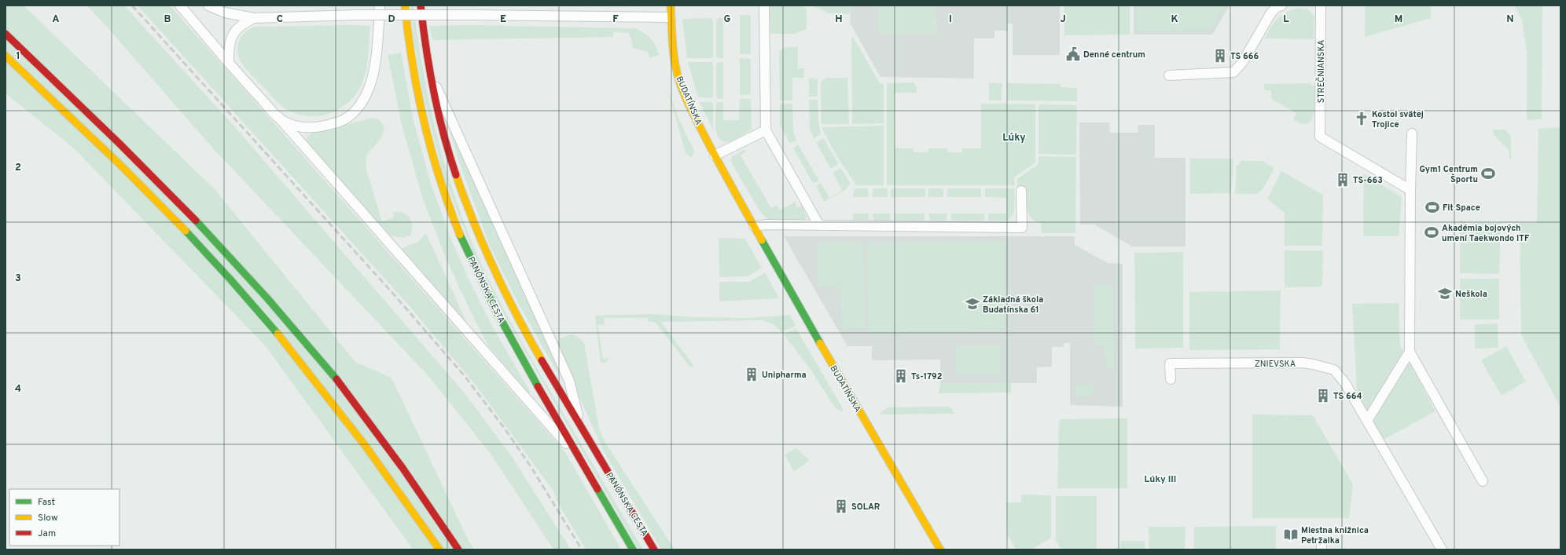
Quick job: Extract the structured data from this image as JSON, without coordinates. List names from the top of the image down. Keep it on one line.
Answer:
{"streets":{"main road":["BUDATÍNSKA","PANÓNSKA CESTA"],"street":["STREČNIANSKA","ZNIEVSKA"]},"districts":["Lúky","Lúky III"],"places":{"public building":["Denné centrum"],"building":["TS 666","TS-663","Unipharma","Ts-1792","TS 664","SOLAR"],"church":["Kostol svätej Trojice"],"sports":["Gym1 Centrum Športu","Fit Space","Akadémia bojových umení Taekwondo ITF"],"school or university":["Neškola","Základná škola Budatínska 61"],"library":["Miestna knižnica Petržalka"]},"legend":["Fast","Slow","Jam"],"grid":{"columns":["A","B","C","D","E","F","G","H","I","J","K","L","M","N"],"rows":["1","2","3","4"]}}
